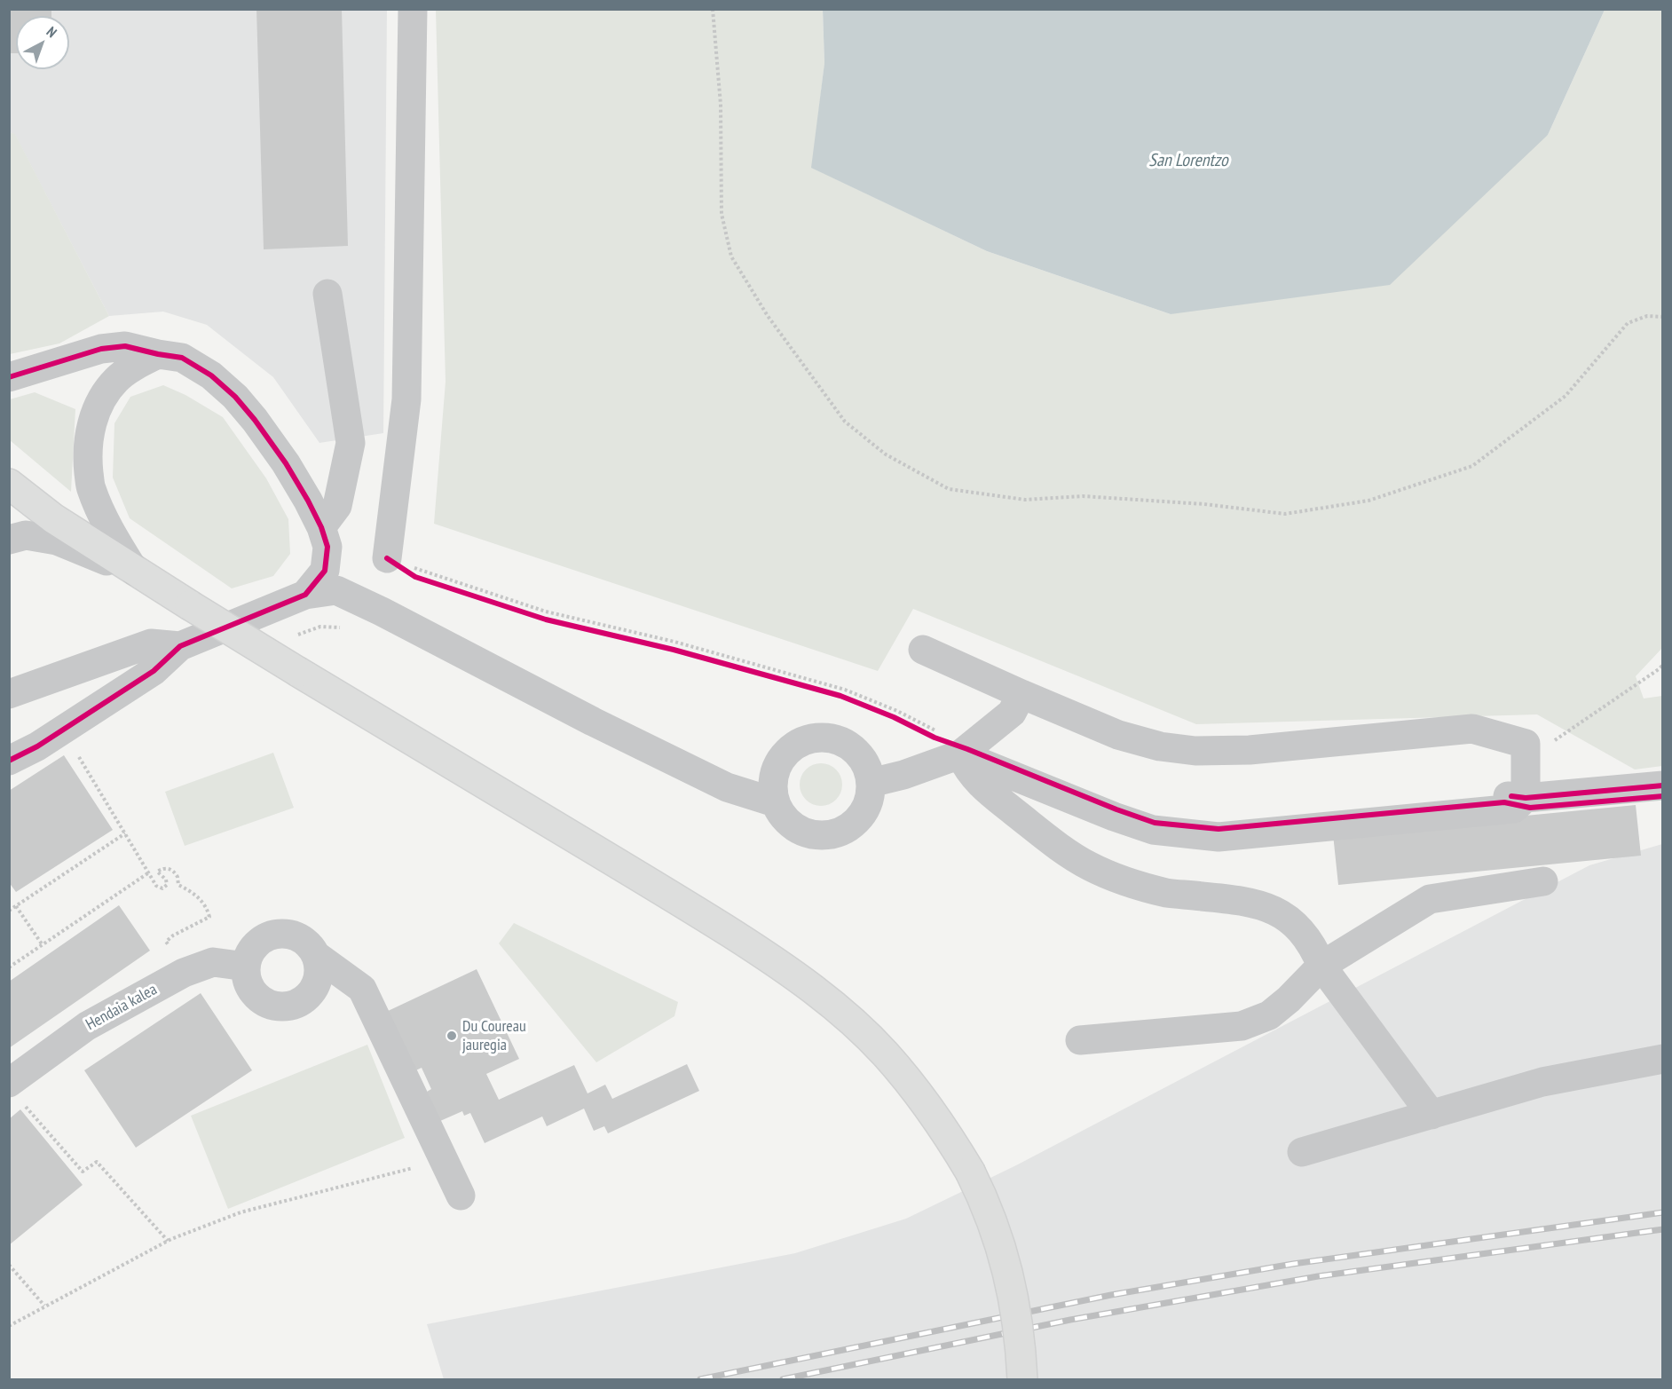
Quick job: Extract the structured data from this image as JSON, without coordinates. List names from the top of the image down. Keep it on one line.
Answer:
{"streets":{"street":["Hendaia kalea"]},"water":["San Lorentzo"],"places":["Du Coureau jauregia"],"north":"top right"}
